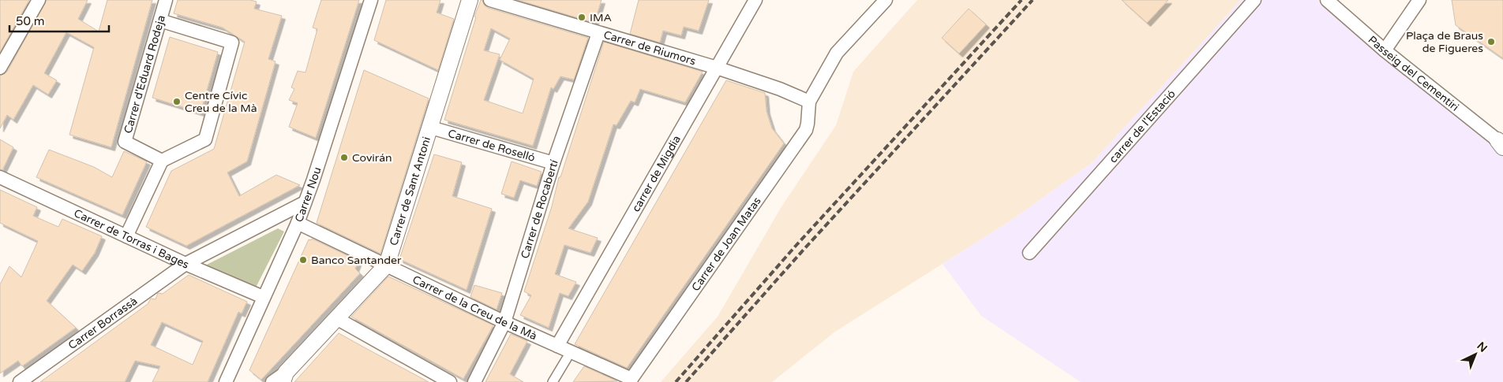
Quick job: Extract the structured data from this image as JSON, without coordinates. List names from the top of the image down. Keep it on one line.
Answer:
{"streets":{"street":["Carrer de Riumors","Passeig del Cementiri","Carrer d'Eduard Rodeja","carrer de l'Estació","Carrer de Roselló","carrer de Migdia","Carrer de Sant Antoni","Carrer Nou","Carrer de Rocabertí","Carrer de Torras i Bages","Carrer de Joan Matas","Carrer de la Creu de la Mà","Carrer Borrassà"]},"crossings":[["Carrer de Riumors","carrer de Migdia"],["Carrer de Riumors","Carrer de Rocabertí"],["Carrer de Riumors","Carrer de Joan Matas"],["Carrer de Roselló","Carrer de Sant Antoni"],["Carrer de Roselló","Carrer de Rocabertí"],["carrer de Migdia","Carrer de la Creu de la Mà"],["Carrer de Sant Antoni","Carrer de la Creu de la Mà"],["Carrer Nou","Carrer de Torras i Bages"],["Carrer Nou","Carrer de la Creu de la Mà"],["Carrer Nou","Carrer Borrassà"],["Carrer de Rocabertí","Carrer de la Creu de la Mà"],["Carrer de Torras i Bages","Carrer Borrassà"],["Carrer de Joan Matas","Carrer de la Creu de la Mà"]],"places":["IMA","Plaça de Braus de Figueres","Centre Cívic Creu de la Mà","Covirán","Banco Santander"],"scale_bar":"50 m","north":"top right"}
